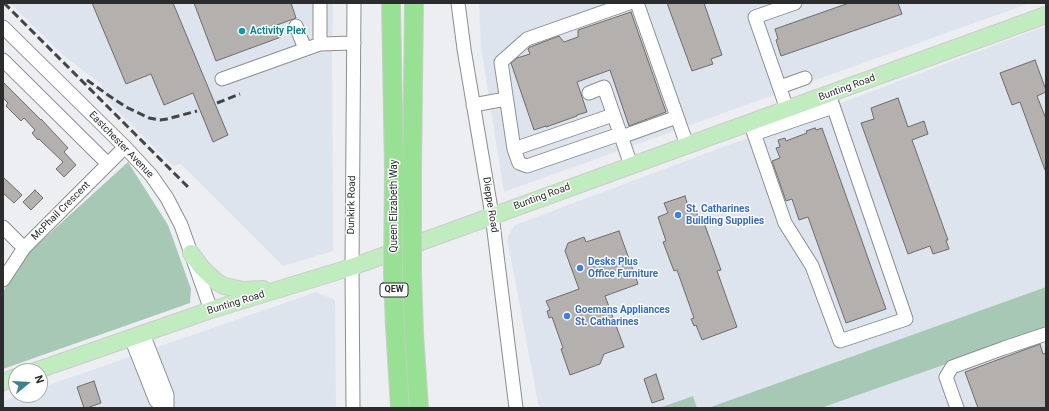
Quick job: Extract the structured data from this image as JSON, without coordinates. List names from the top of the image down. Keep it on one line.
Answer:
{"streets":{"highway":["Queen Elizabeth Way","QEW"],"main road":["Bunting Road"],"street":["Eastchester Avenue","Dunkirk Road","Dieppe Road","McPhail Crescent"]},"crossings":[["Bunting Road","Eastchester Avenue"],["Bunting Road","Dunkirk Road"],["Bunting Road","Dieppe Road"],["Eastchester Avenue","McPhail Crescent"]],"places":["Activity Plex","St. Catharines Building Supplies","Desks Plus Office Furniture","Goemans Appliances St. Catharines"],"north":"right"}
